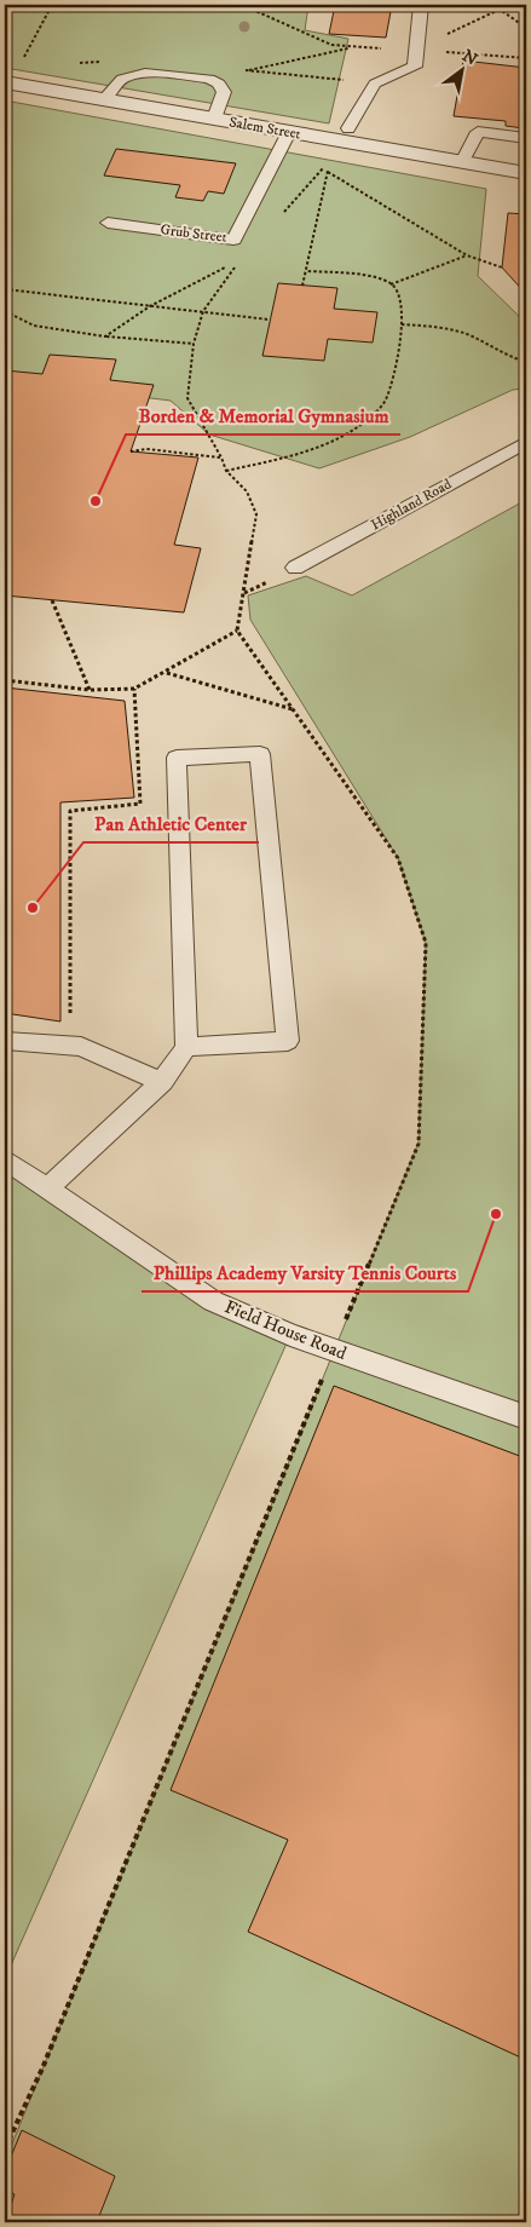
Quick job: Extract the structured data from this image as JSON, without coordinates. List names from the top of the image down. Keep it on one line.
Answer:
{"streets":{"street":["Salem Street"],"lane":["Grub Street","Highland Road","Field House Road"]},"crossings":[["Salem Street","Grub Street"]],"places":["Borden & Memorial Gymnasium","Pan Athletic Center","Phillips Academy Varsity Tennis Courts"],"north":"top right"}
